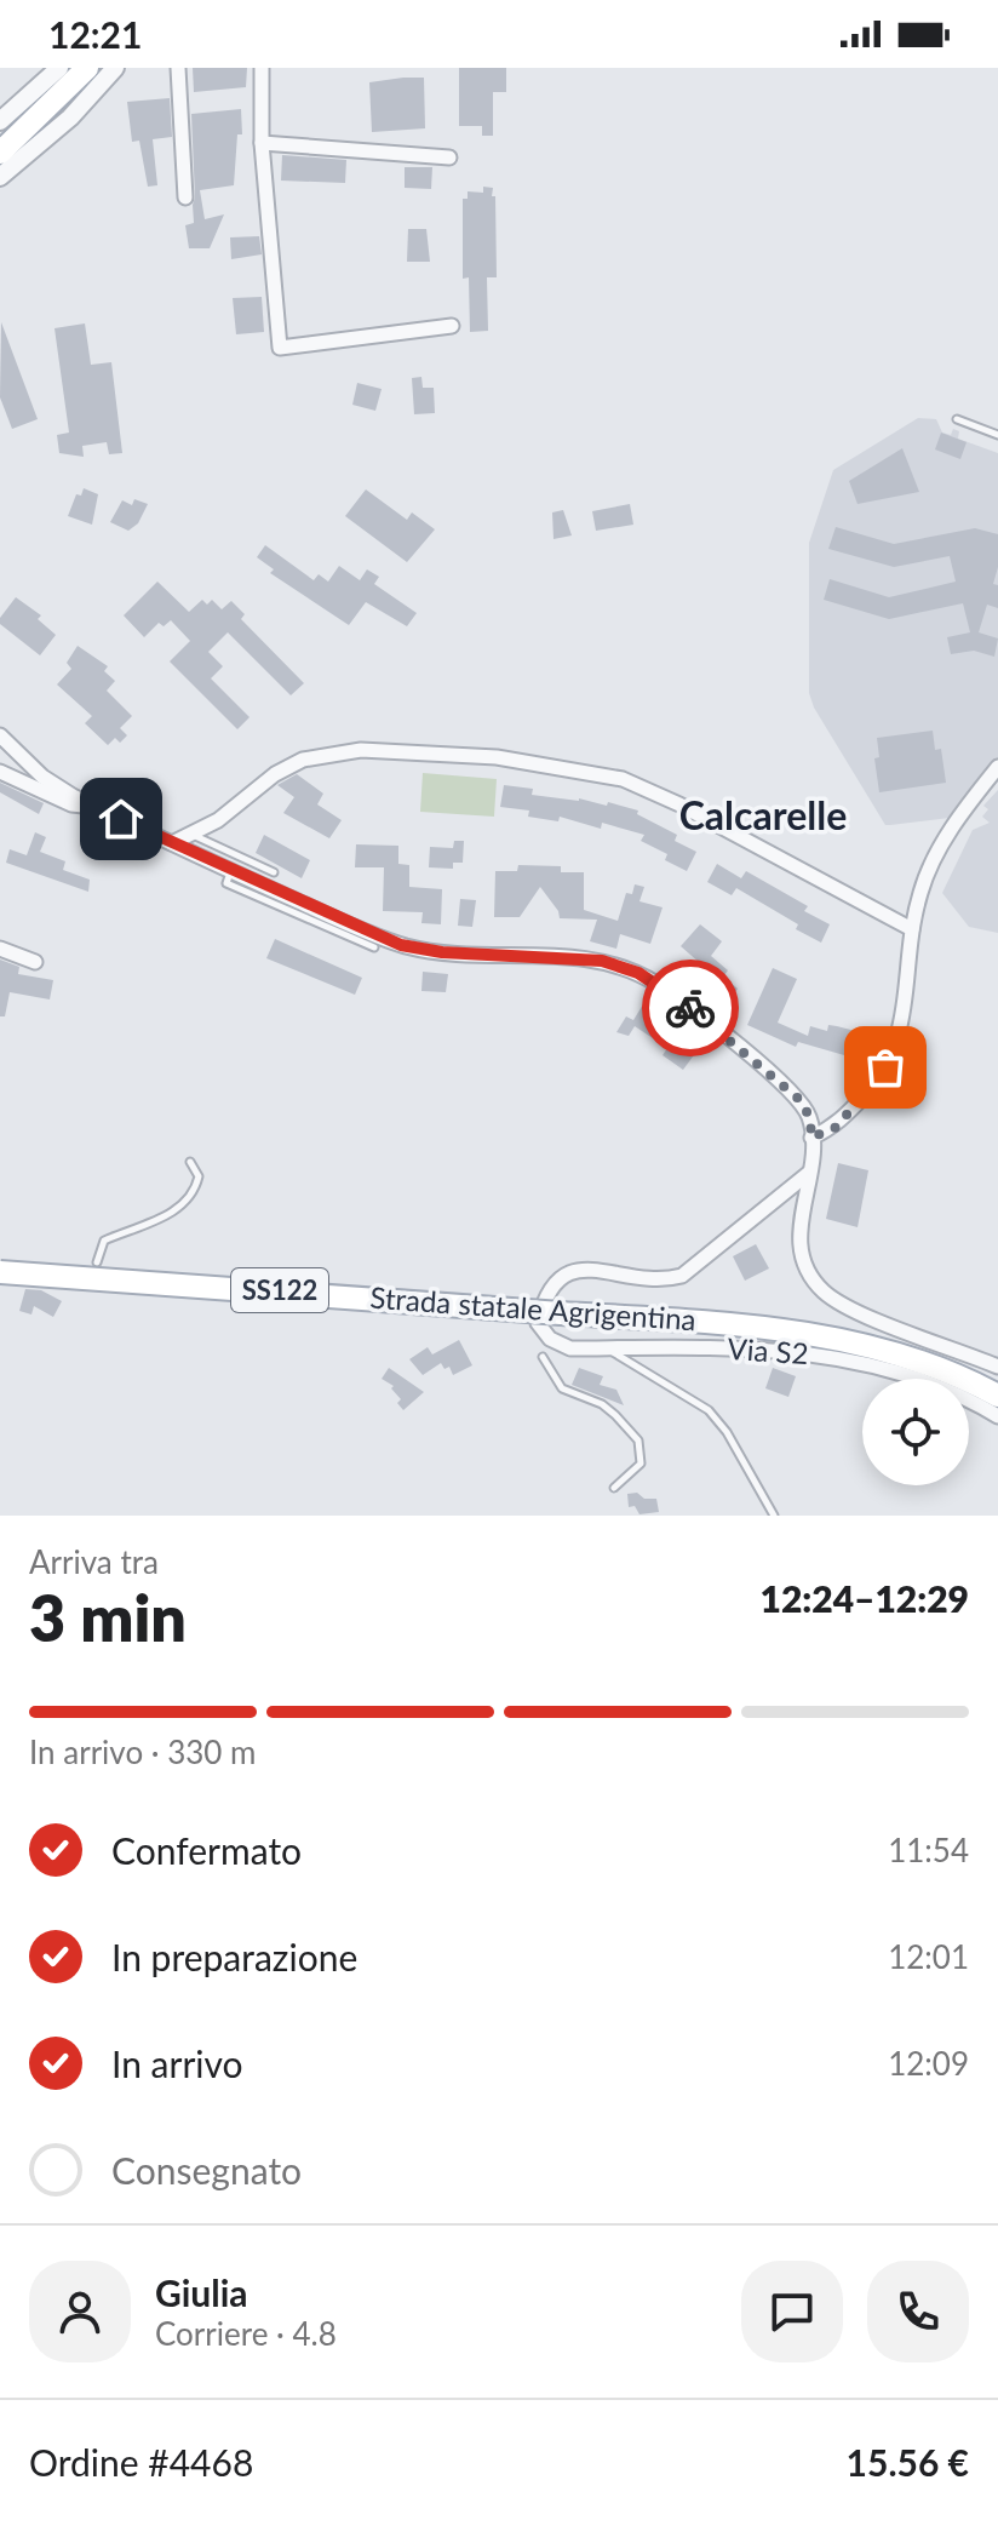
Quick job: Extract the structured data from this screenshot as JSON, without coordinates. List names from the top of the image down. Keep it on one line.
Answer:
{"streets":{"main road":["SS122","Strada statale Agrigentina"],"street":["Via S2"]},"districts":["Calcarelle"],"page":{"status":"12:21","heading":["3 min","Arriva tra","12:24–12:29"],"panel":["Giulia","Corriere · 4.8","Ordine #4468","15.56 €"],"bar":"In arrivo · 330 m","list":[["Confermato","11:54"],["In preparazione","12:01"],["In arrivo","12:09"],"Consegnato"]}}
